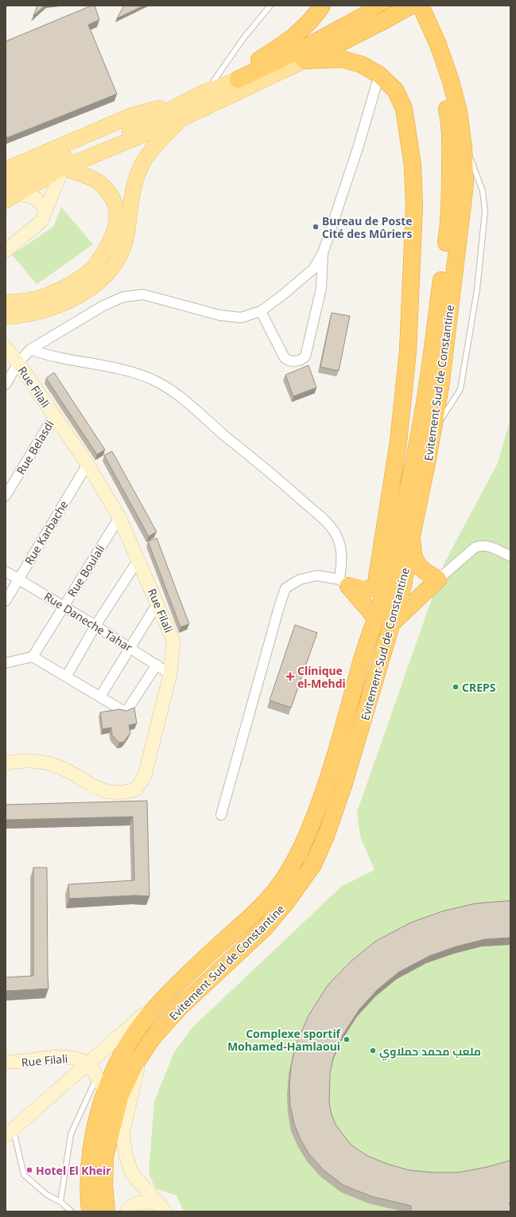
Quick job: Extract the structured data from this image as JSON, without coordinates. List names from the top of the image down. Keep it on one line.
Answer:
{"streets":{"highway":["Evitement Sud de Constantine"],"street":["Rue Filali","Rue Belasdi","Rue Karbache","Rue Boulali","Rue Daneche Tahar"]},"crossings":[["Rue Filali","Rue Belasdi"],["Rue Filali","Rue Karbache"],["Rue Filali","Rue Boulali"],["Rue Filali","Rue Daneche Tahar"],["Rue Karbache","Rue Daneche Tahar"],["Rue Boulali","Rue Daneche Tahar"]],"places":{"other":["Bureau de Poste Cité des Mûriers","CREPS","Complexe sportif Mohamed-Hamlaoui","ملعب محمد حملاوي","Hotel El Kheir"],"health":["Clinique el-Mehdi"]}}
